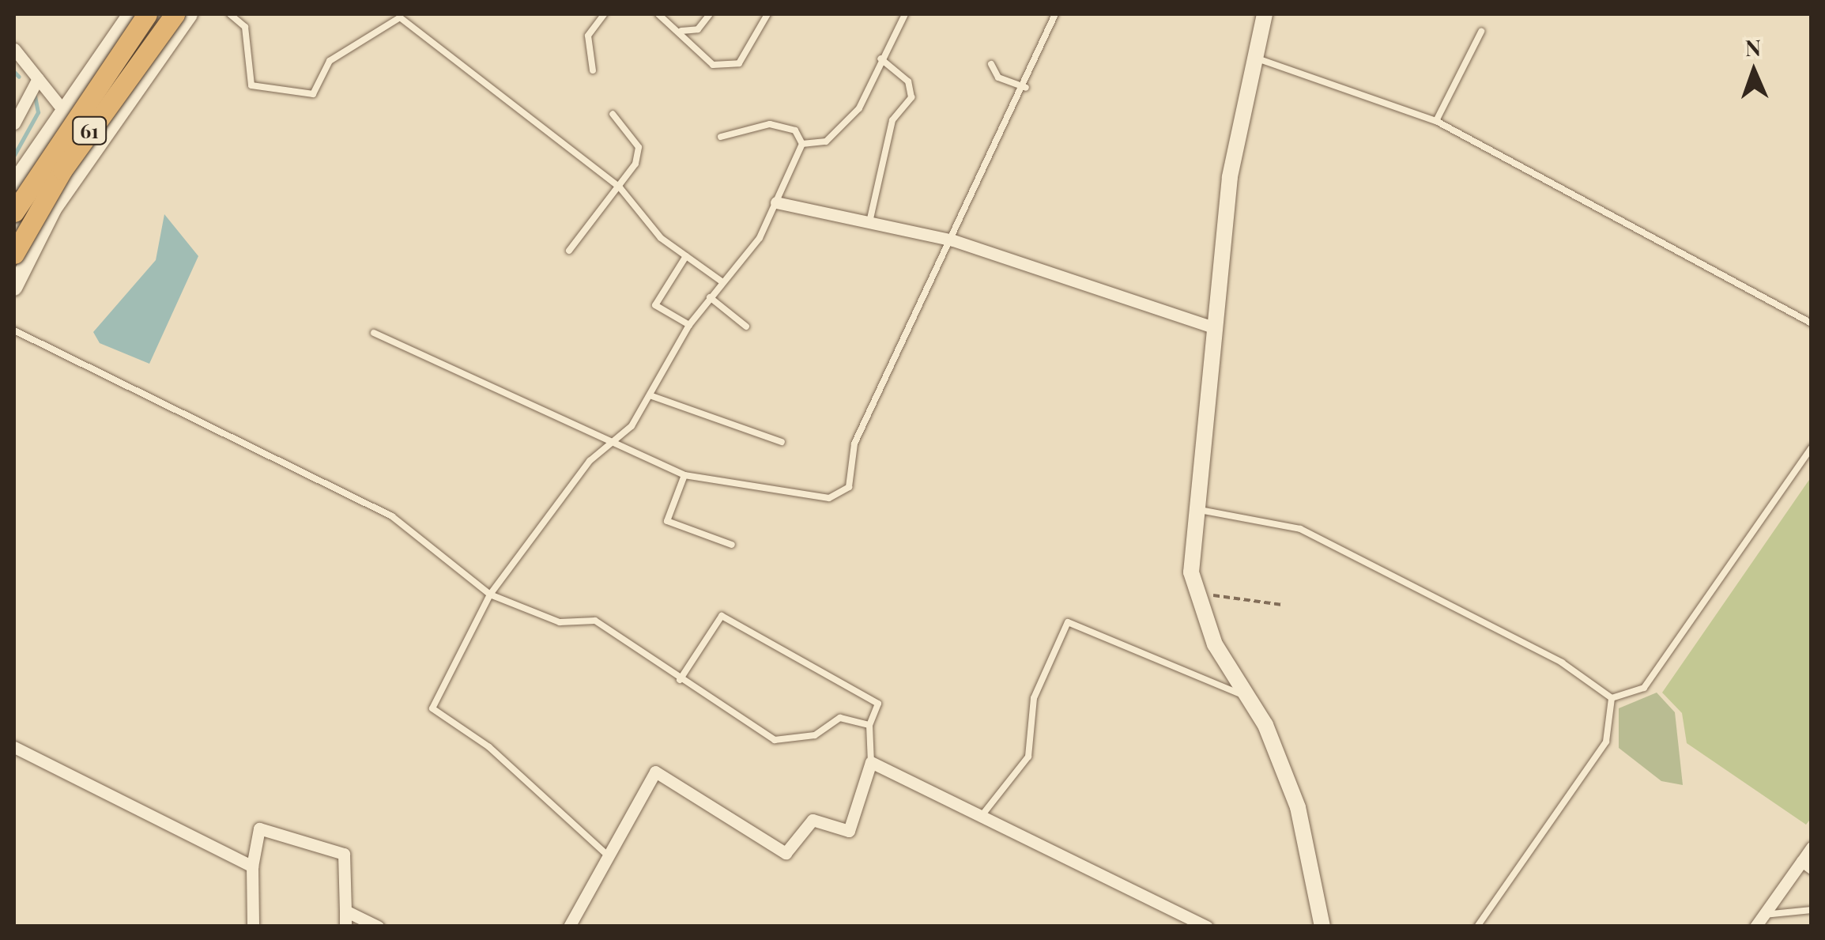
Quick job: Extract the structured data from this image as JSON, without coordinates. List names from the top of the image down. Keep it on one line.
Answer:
{"streets":{"highway":["61"]},"north":"top"}
